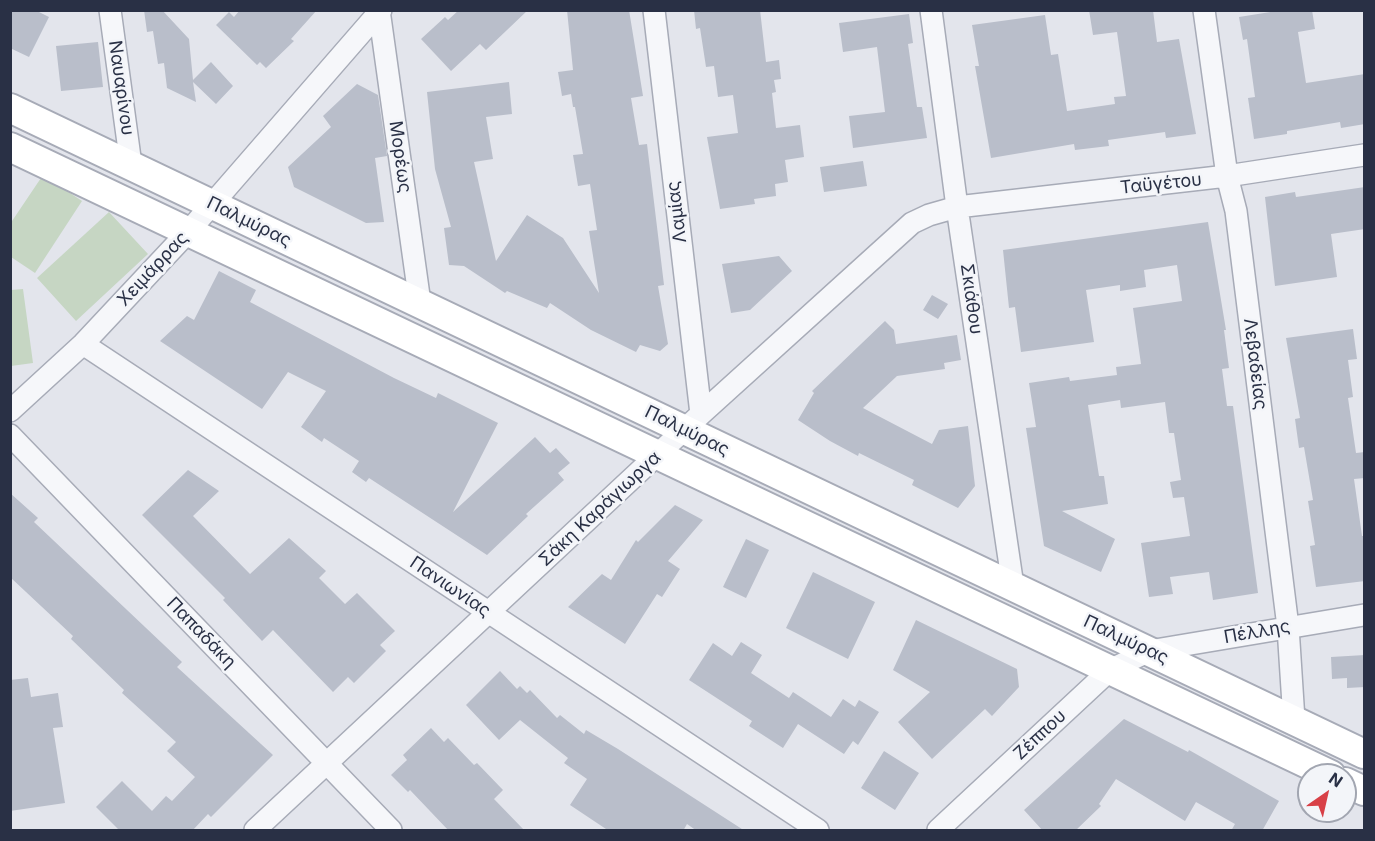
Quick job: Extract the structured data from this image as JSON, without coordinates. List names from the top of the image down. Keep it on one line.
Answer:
{"streets":{"main road":["Παλμύρας"],"street":["Ναυαρίνου","Μορέως","Ταϋγέτου","Λαμίας","Χειμάρρας","Σκιάθου","Λεβαδείας","Σάκη Καράγιωργα","Πανιωνίας","Πέλλης","Παπαδάκη","Ζέππου"]},"crossings":[["Ναυαρίνου","Παλμύρας"],["Μορέως","Παλμύρας"],["Μορέως","Χειμάρρας"],["Ταϋγέτου","Σκιάθου"],["Ταϋγέτου","Λεβαδείας"],["Ταϋγέτου","Σάκη Καράγιωργα"],["Λαμίας","Παλμύρας"],["Λαμίας","Σάκη Καράγιωργα"],["Παλμύρας","Χειμάρρας"],["Παλμύρας","Σκιάθου"],["Παλμύρας","Λεβαδείας"],["Παλμύρας","Σάκη Καράγιωργα"],["Παλμύρας","Πέλλης"],["Παλμύρας","Ζέππου"],["Χειμάρρας","Πανιωνίας"],["Σκιάθου","Σάκη Καράγιωργα"],["Λεβαδείας","Πέλλης"],["Σάκη Καράγιωργα","Πανιωνίας"],["Σάκη Καράγιωργα","Παπαδάκη"],["Πέλλης","Ζέππου"]],"north":"top right"}
